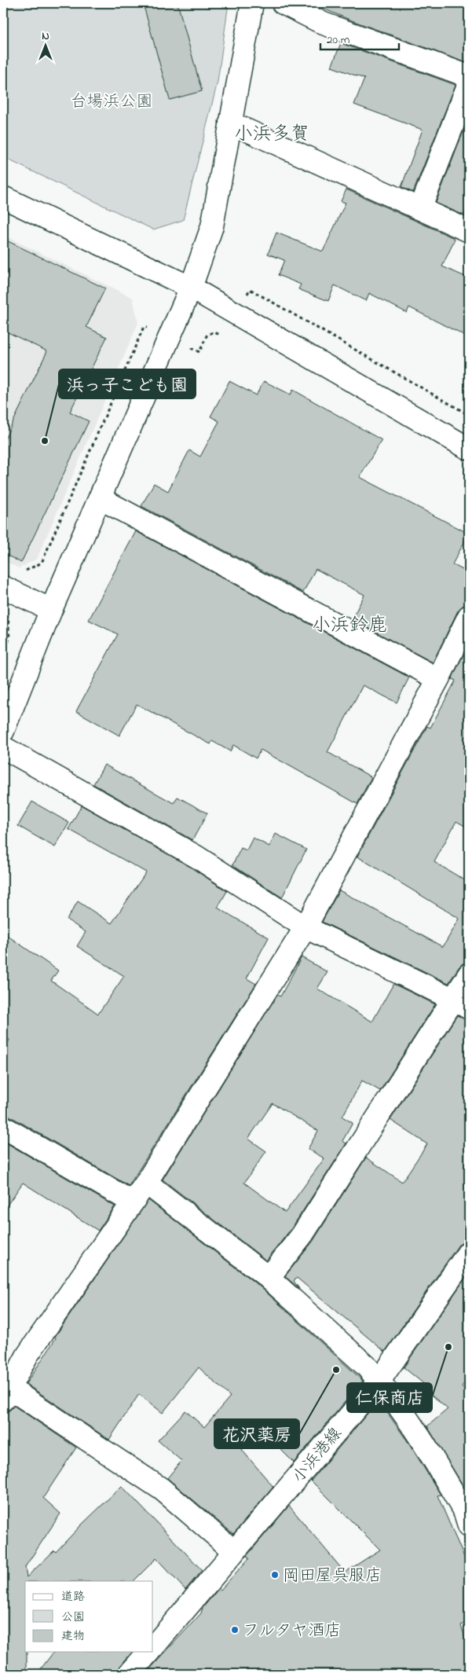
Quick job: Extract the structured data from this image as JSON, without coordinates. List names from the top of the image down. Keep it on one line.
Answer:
{"streets":{"street":["小浜港線"]},"districts":["小浜多賀","小浜鈴鹿"],"parks":["台場浜公園"],"places":["浜っ子こども園","仁保商店","花沢薬房","岡田屋呉服店","フルタヤ酒店"],"legend":["道路","公園","建物"],"scale_bar":"20 m","north":"top"}
